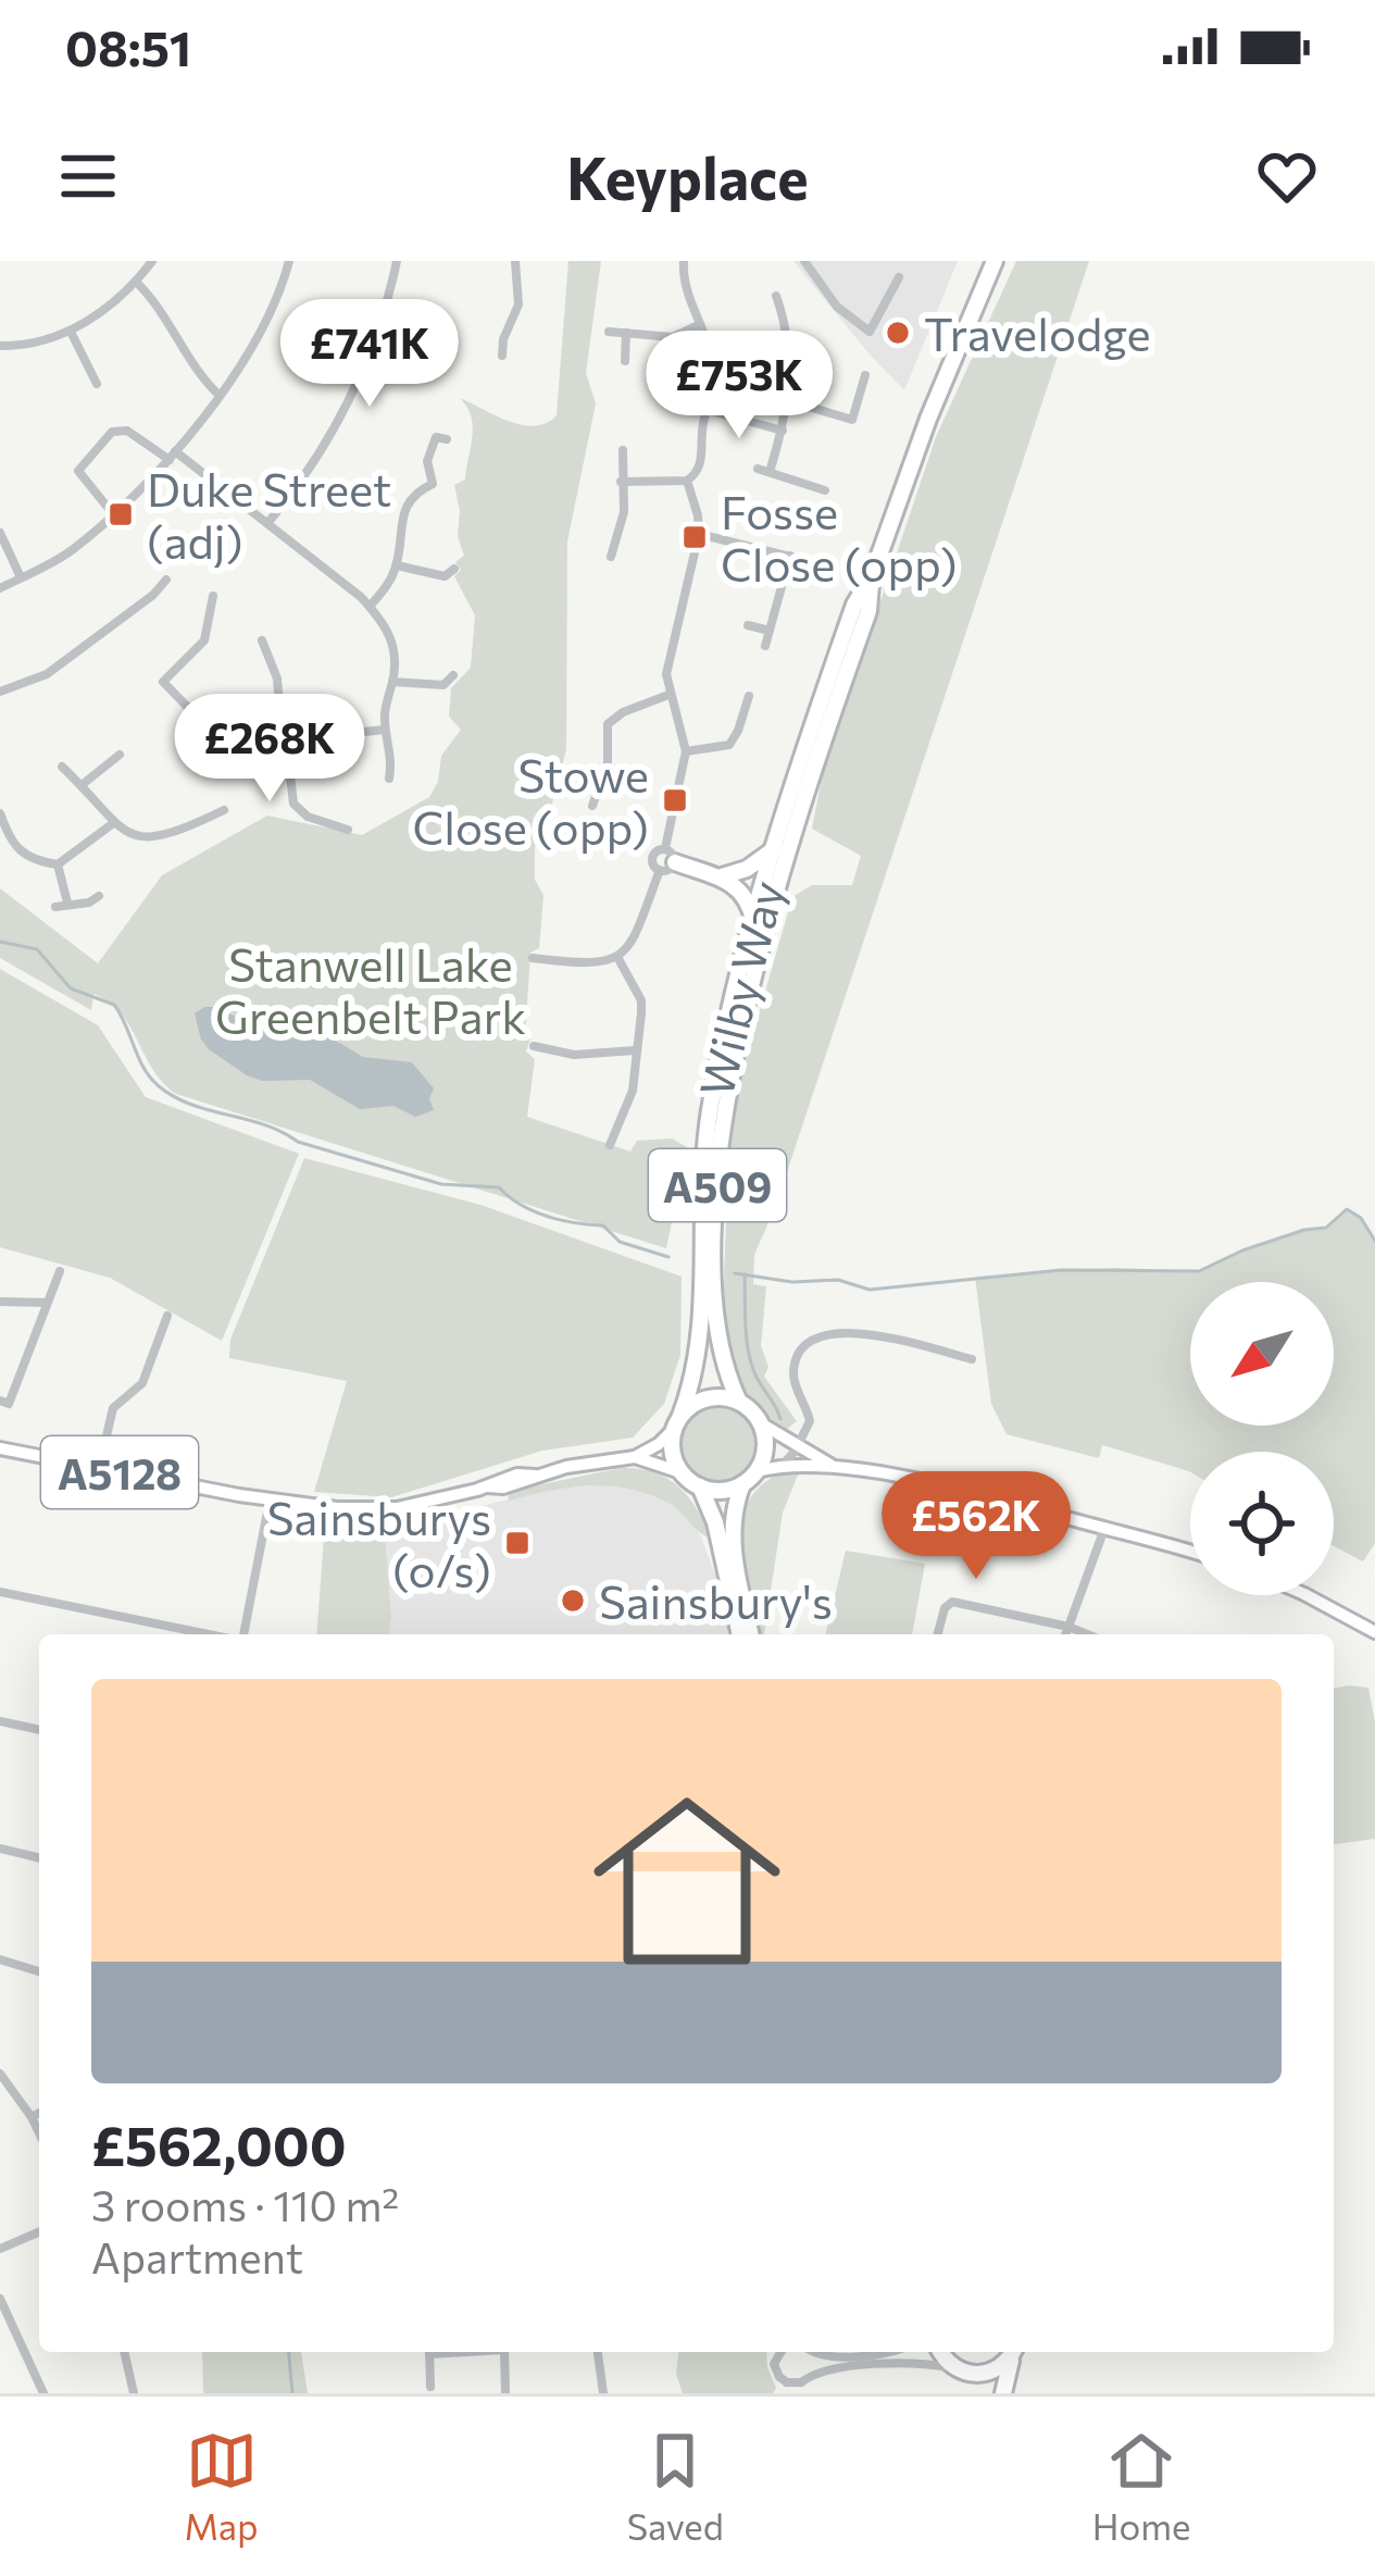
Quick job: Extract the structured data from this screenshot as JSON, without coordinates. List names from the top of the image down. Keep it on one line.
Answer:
{"streets":{"highway":["Wilby Way","A509"],"main road":["A5128"]},"crossings":[["Wilby Way","A5128"]],"parks":["Stanwell Lake Greenbelt Park"],"places":{"other":["Travelodge","Sainsbury's"],"transit":["Duke Street (adj)","Fosse Close (opp)","Stowe Close (opp)","Sainsburys (o/s)"]},"north":"bottom left","page":{"status":"08:51","header":"Keyplace","price":["£741K","£753K","£268K","£562K"],"list":[{"name":"£562,000","note":"3 rooms · 110 m² · Apartment"}],"tabs":["Map","Saved","Home"]}}
